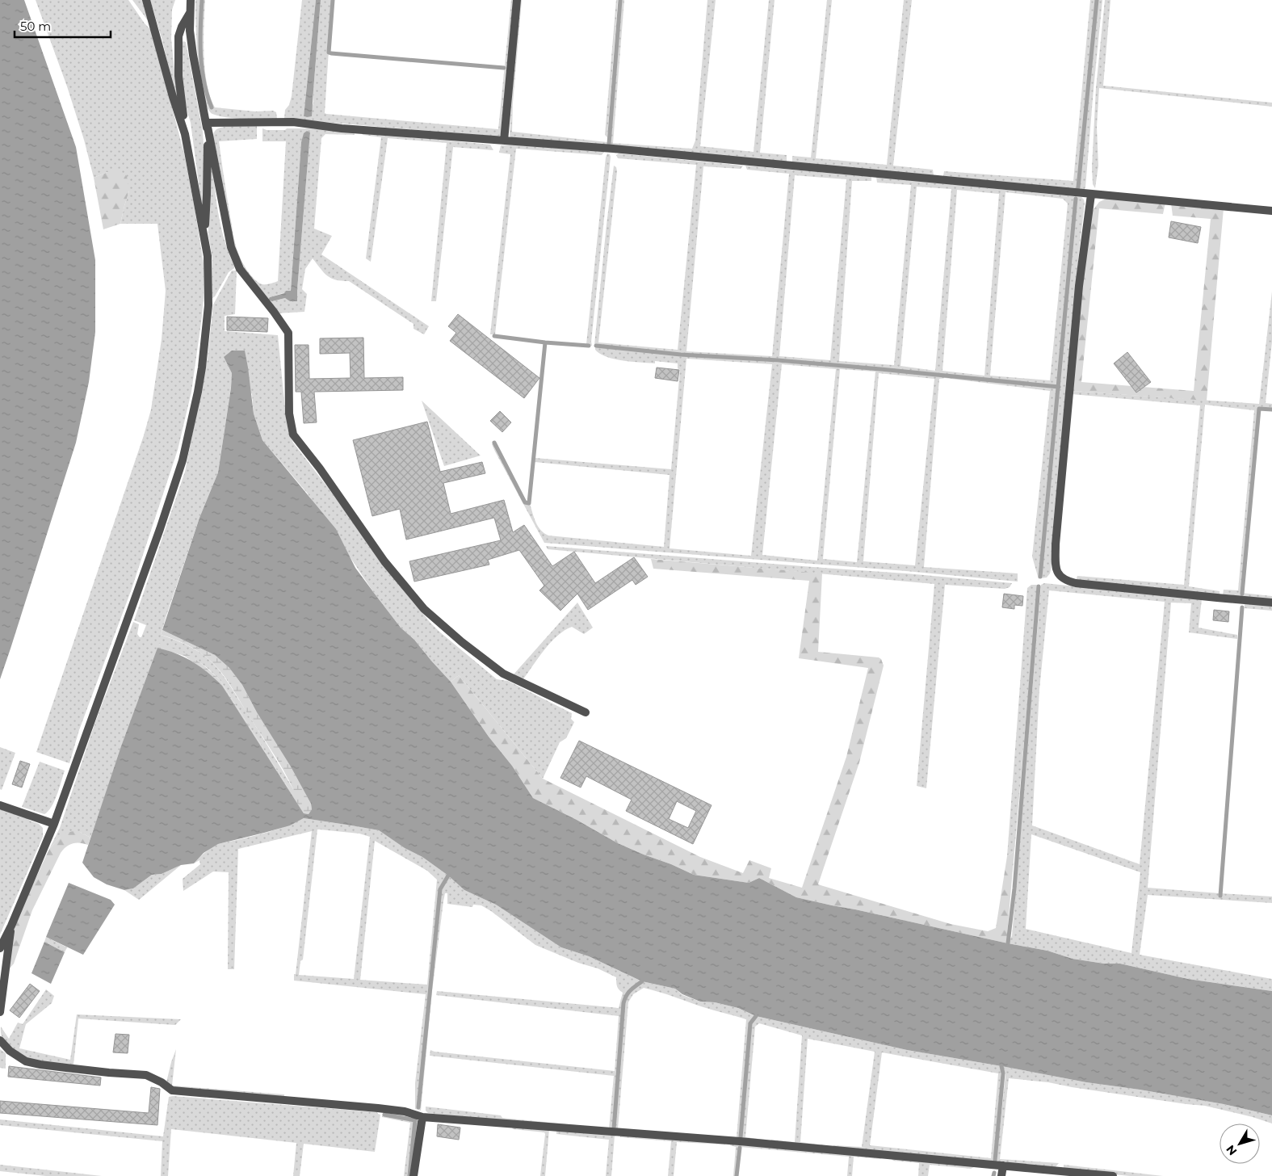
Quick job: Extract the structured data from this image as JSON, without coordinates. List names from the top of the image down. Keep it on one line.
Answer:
{"scale_bar":"50 m","north":"bottom left"}
